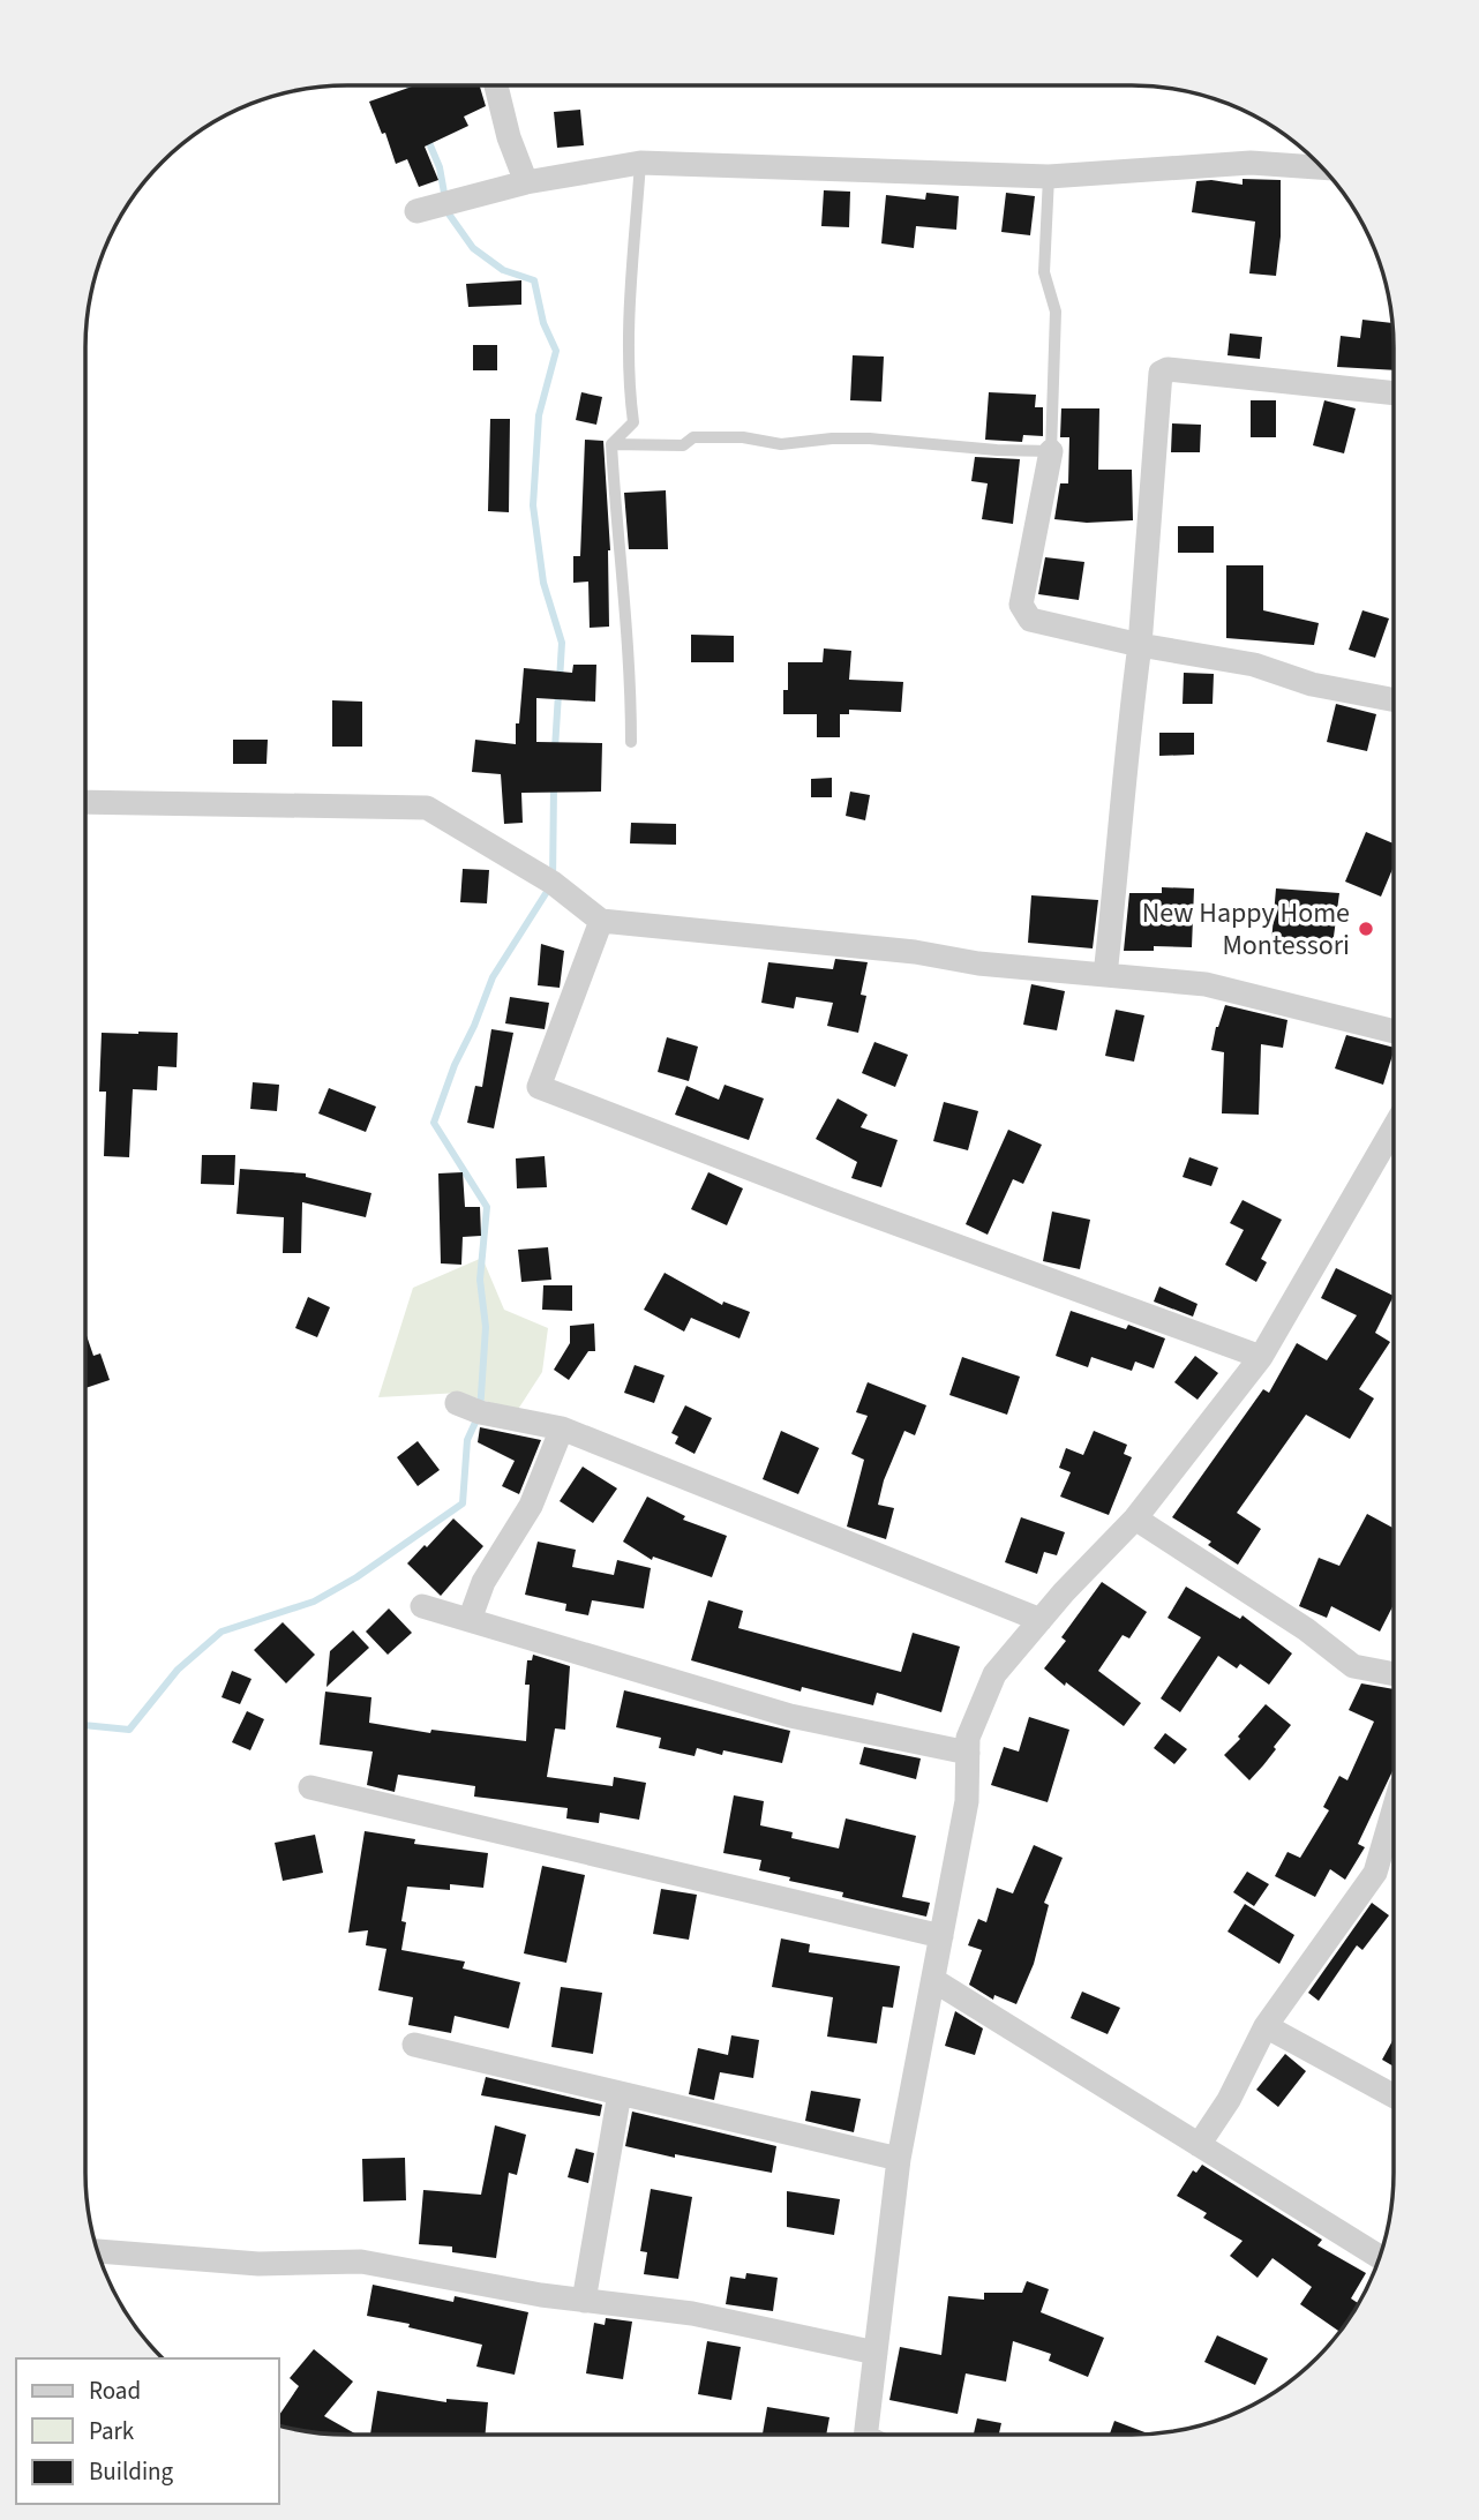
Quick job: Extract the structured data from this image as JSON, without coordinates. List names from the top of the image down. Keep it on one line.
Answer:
{"places":["New Happy Home Montessori"],"legend":["Road","Park","Building"]}
